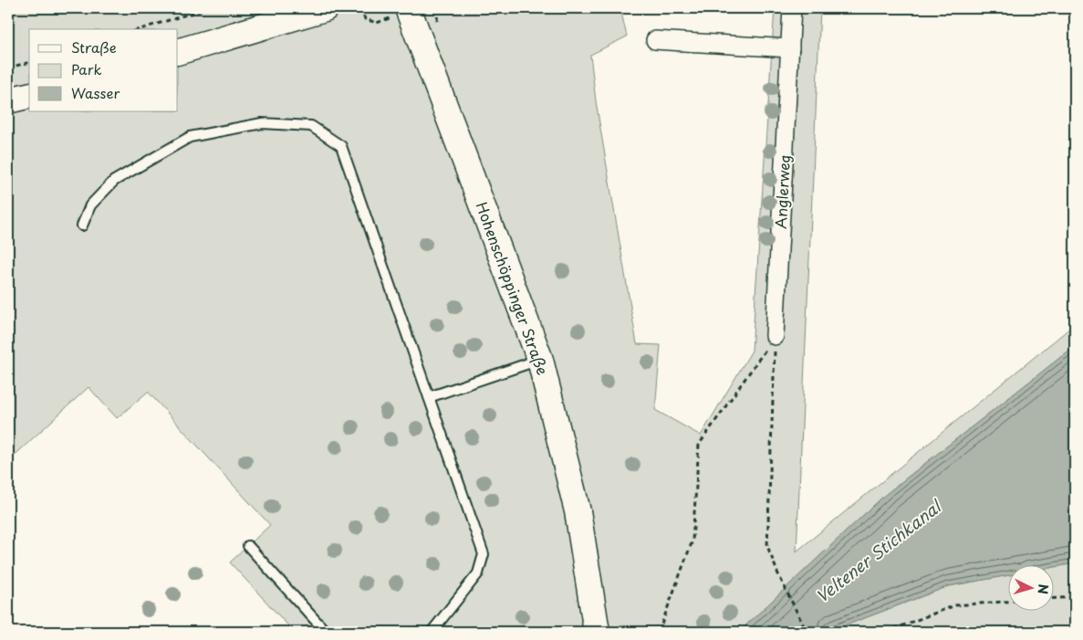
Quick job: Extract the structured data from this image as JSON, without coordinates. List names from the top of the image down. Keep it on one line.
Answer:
{"streets":{"main road":["Hohenschöppinger Straße"],"street":["Anglerweg"]},"water":["Veltener Stichkanal"],"legend":["Straße","Park","Wasser"],"north":"right"}
